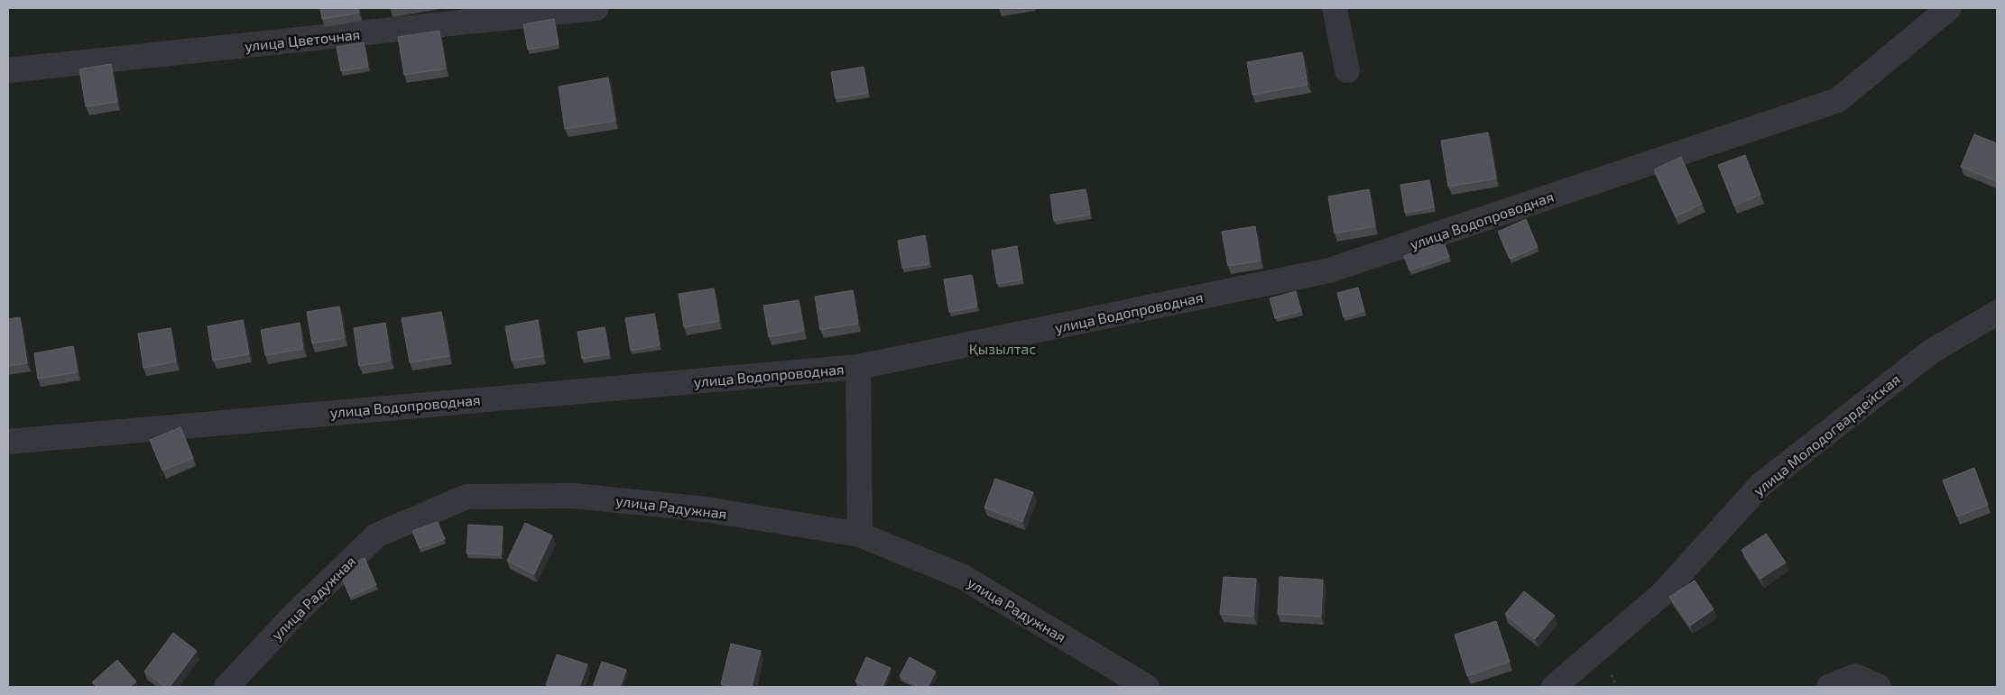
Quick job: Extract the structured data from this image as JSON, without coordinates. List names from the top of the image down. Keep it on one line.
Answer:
{"streets":{"street":["улица Цветочная","улица Водопроводная","улица Молодогвардейская","улица Радужная"]},"parks":["Қызылтас"]}
